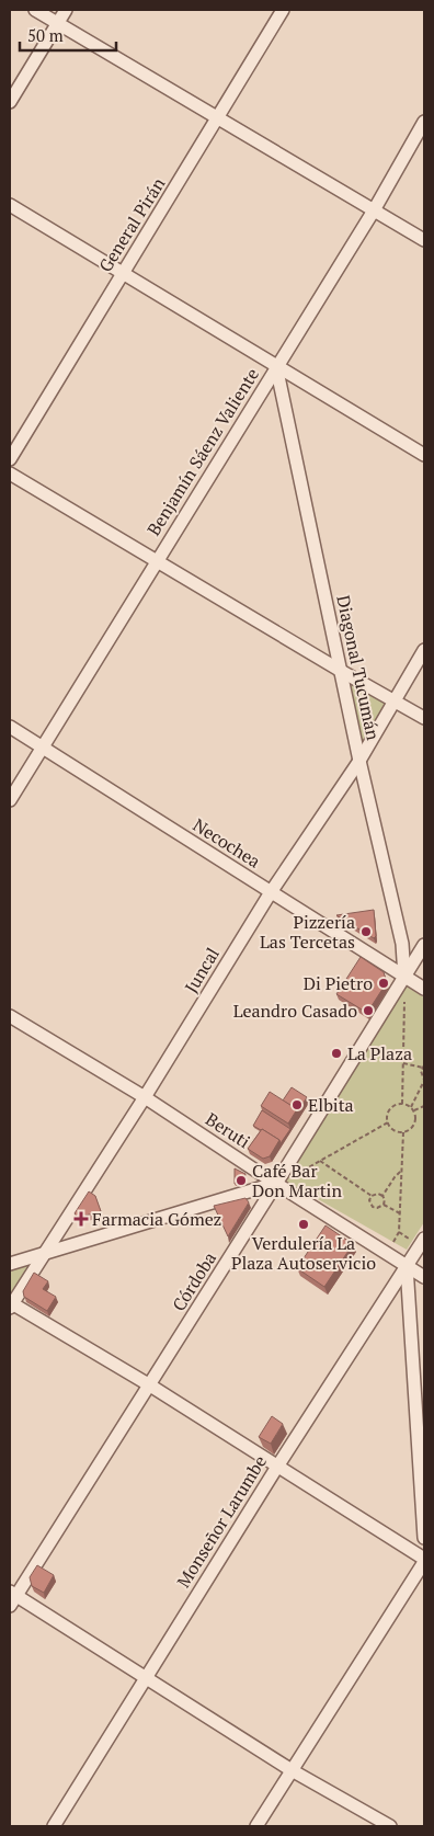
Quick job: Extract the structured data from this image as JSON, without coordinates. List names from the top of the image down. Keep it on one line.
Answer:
{"streets":{"street":["General Pirán","Benjamín Sáenz Valiente","Diagonal Tucumán","Necochea","Juncal","Beruti","Córdoba","Monseñor Larumbe"]},"crossings":[["Benjamín Sáenz Valiente","Diagonal Tucumán"],["Benjamín Sáenz Valiente","Necochea"],["Diagonal Tucumán","Necochea"],["Diagonal Tucumán","Juncal"],["Diagonal Tucumán","Córdoba"],["Necochea","Juncal"],["Necochea","Córdoba"],["Juncal","Beruti"],["Beruti","Córdoba"],["Beruti","Monseñor Larumbe"]],"places":{"other":["Pizzería Las Tercetas","Di Pietro","Leandro Casado","La Plaza","Elbita","Café Bar Don Martin","Verdulería La Plaza Autoservicio"],"health":["Farmacia Gómez"]},"scale_bar":"50 m"}
